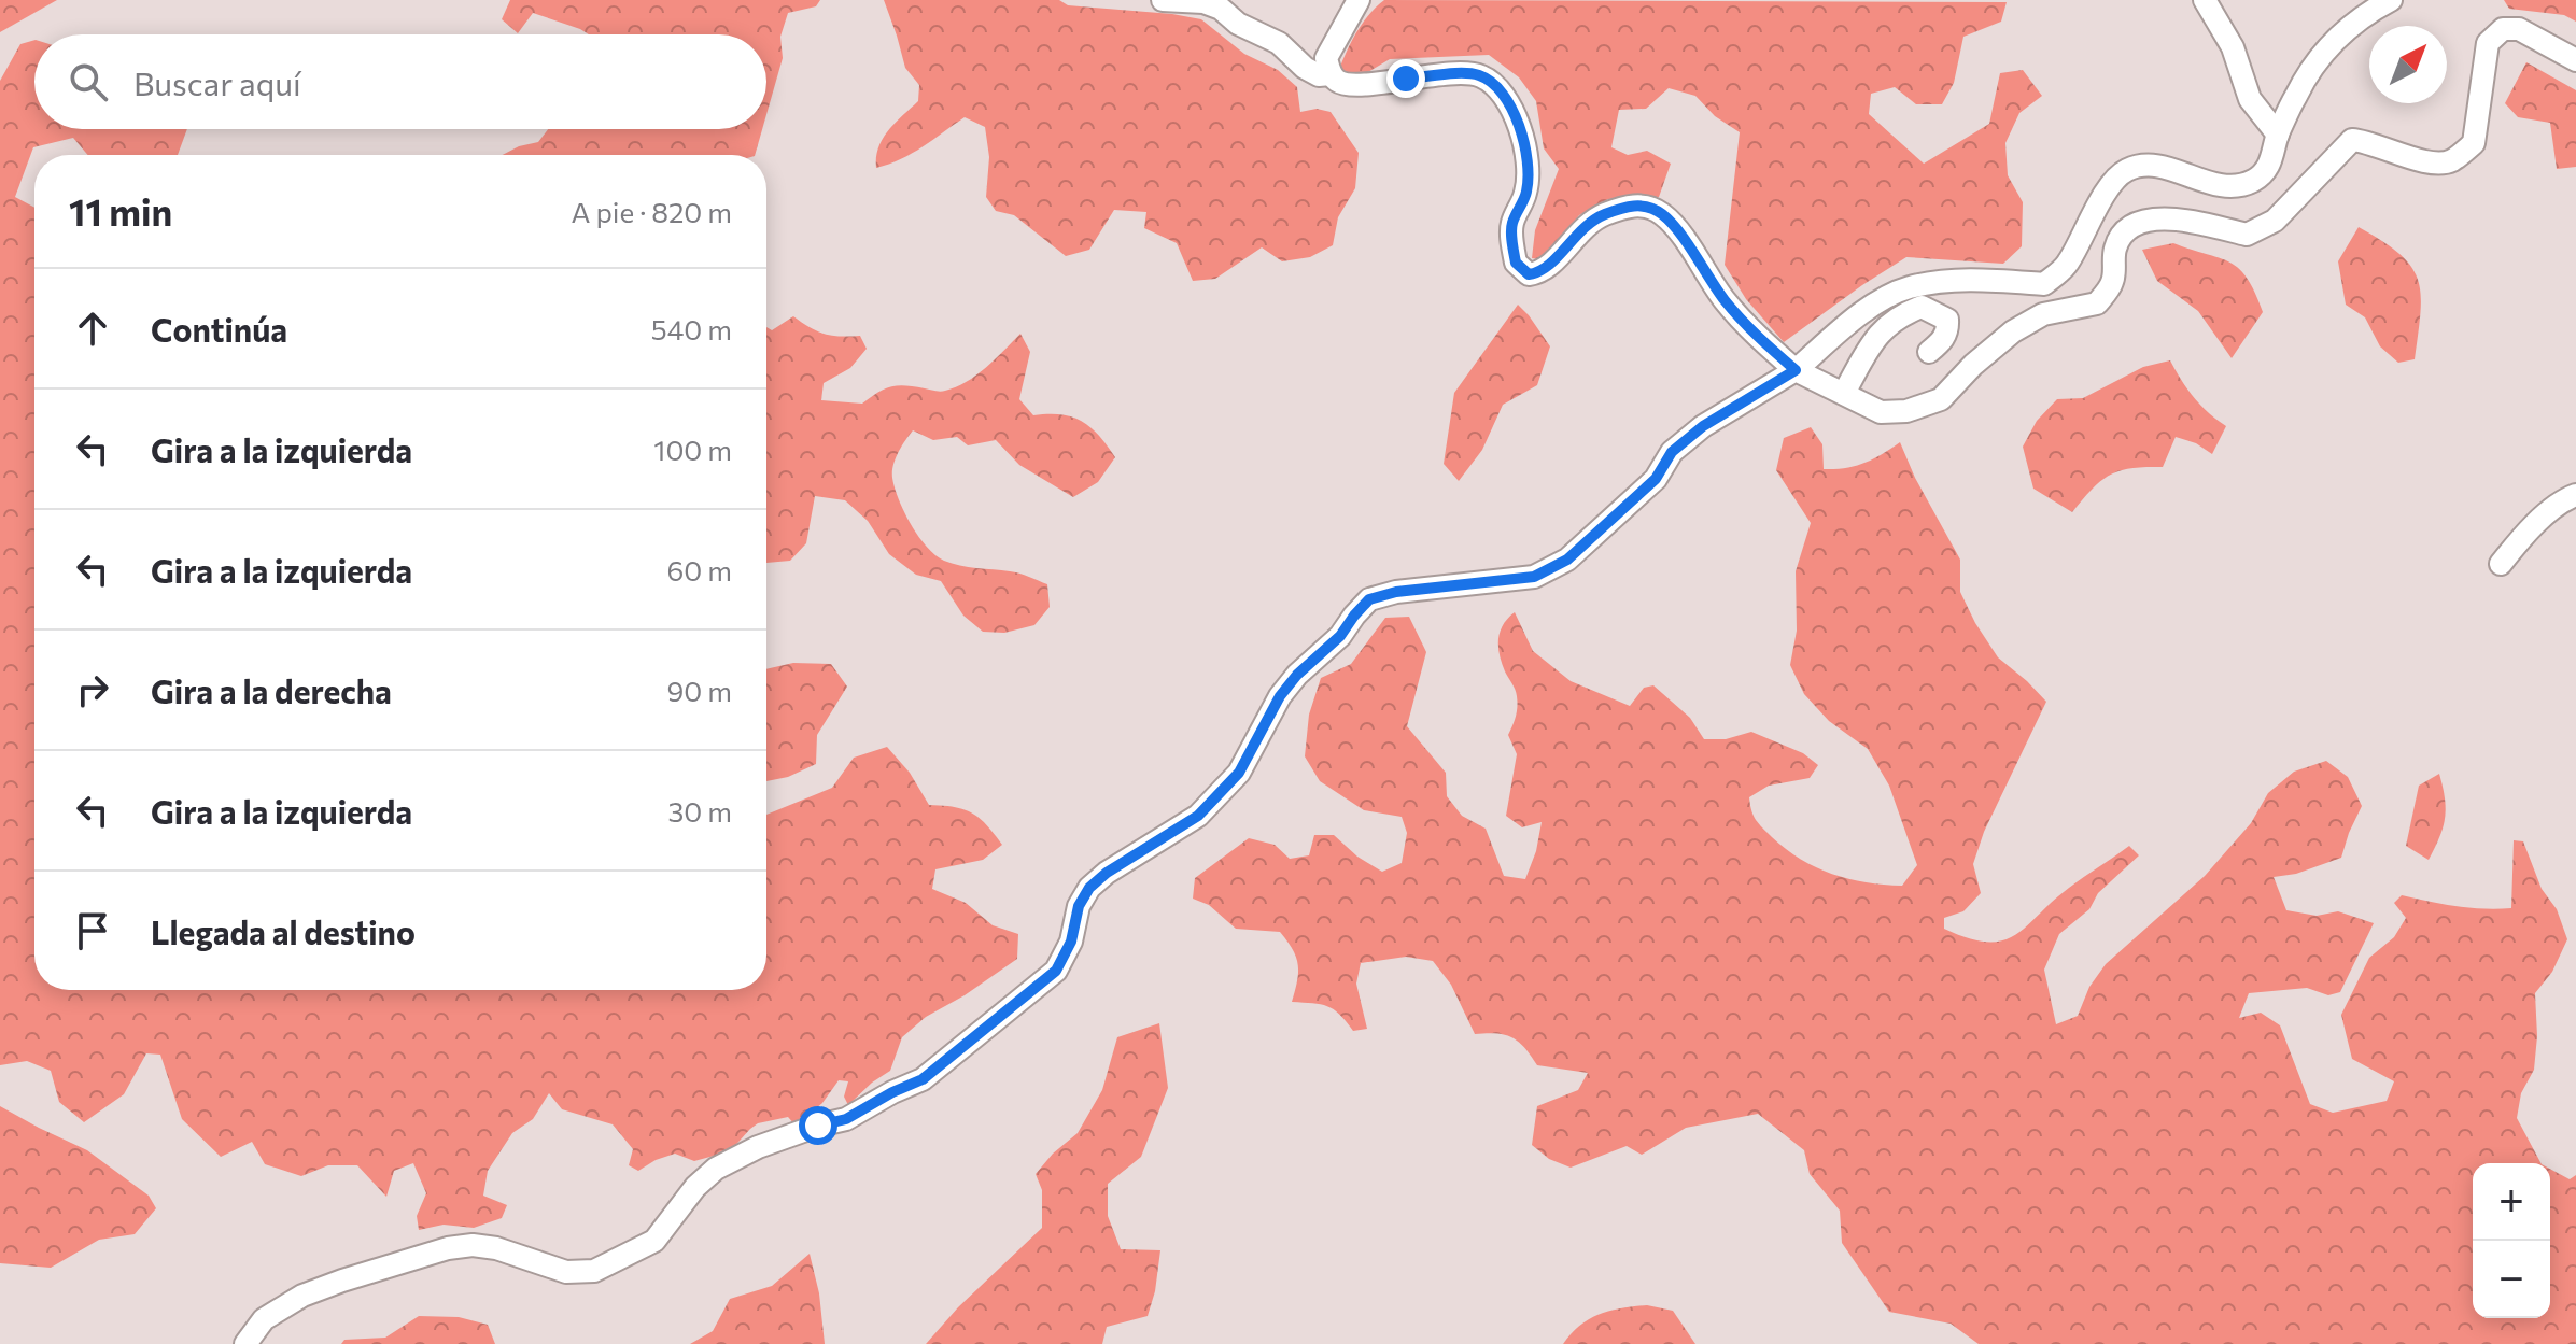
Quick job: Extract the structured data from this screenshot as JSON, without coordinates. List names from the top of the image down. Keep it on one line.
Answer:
{"north":"top right","page":{"search":"Buscar aquí","heading":["11 min","A pie · 820 m"],"list":[["Continúa","540 m"],["Gira a la izquierda","100 m"],["Gira a la izquierda","60 m"],["Gira a la derecha","90 m"],["Gira a la izquierda","30 m"],"Llegada al destino"],"map_buttons":["+","−"]}}
